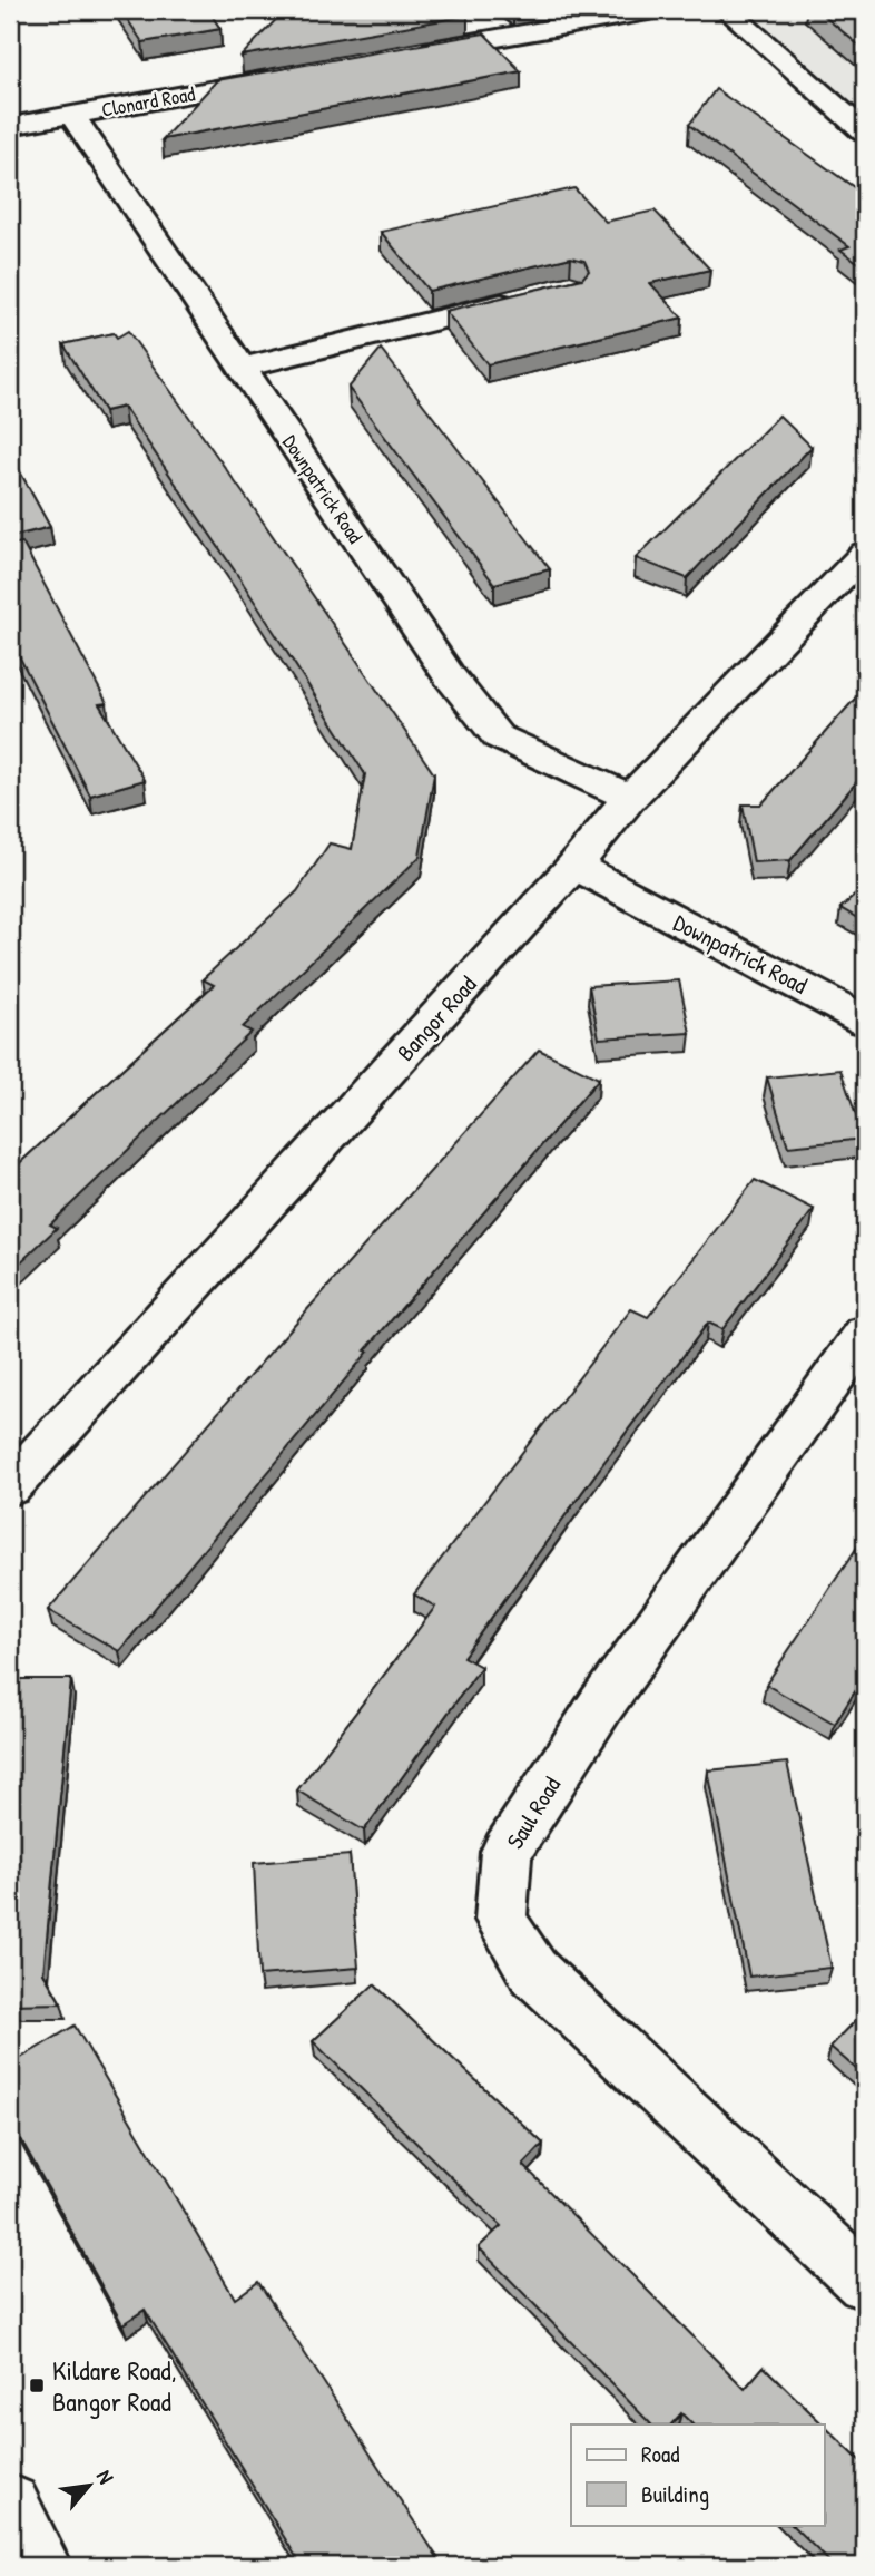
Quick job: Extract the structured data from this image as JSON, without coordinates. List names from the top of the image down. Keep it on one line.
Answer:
{"streets":{"street":["Clonard Road","Downpatrick Road","Bangor Road","Saul Road"]},"crossings":[["Clonard Road","Downpatrick Road"],["Downpatrick Road","Bangor Road"]],"places":{"transit":["Kildare Road, Bangor Road"]},"legend":["Road","Building"],"north":"top right"}
